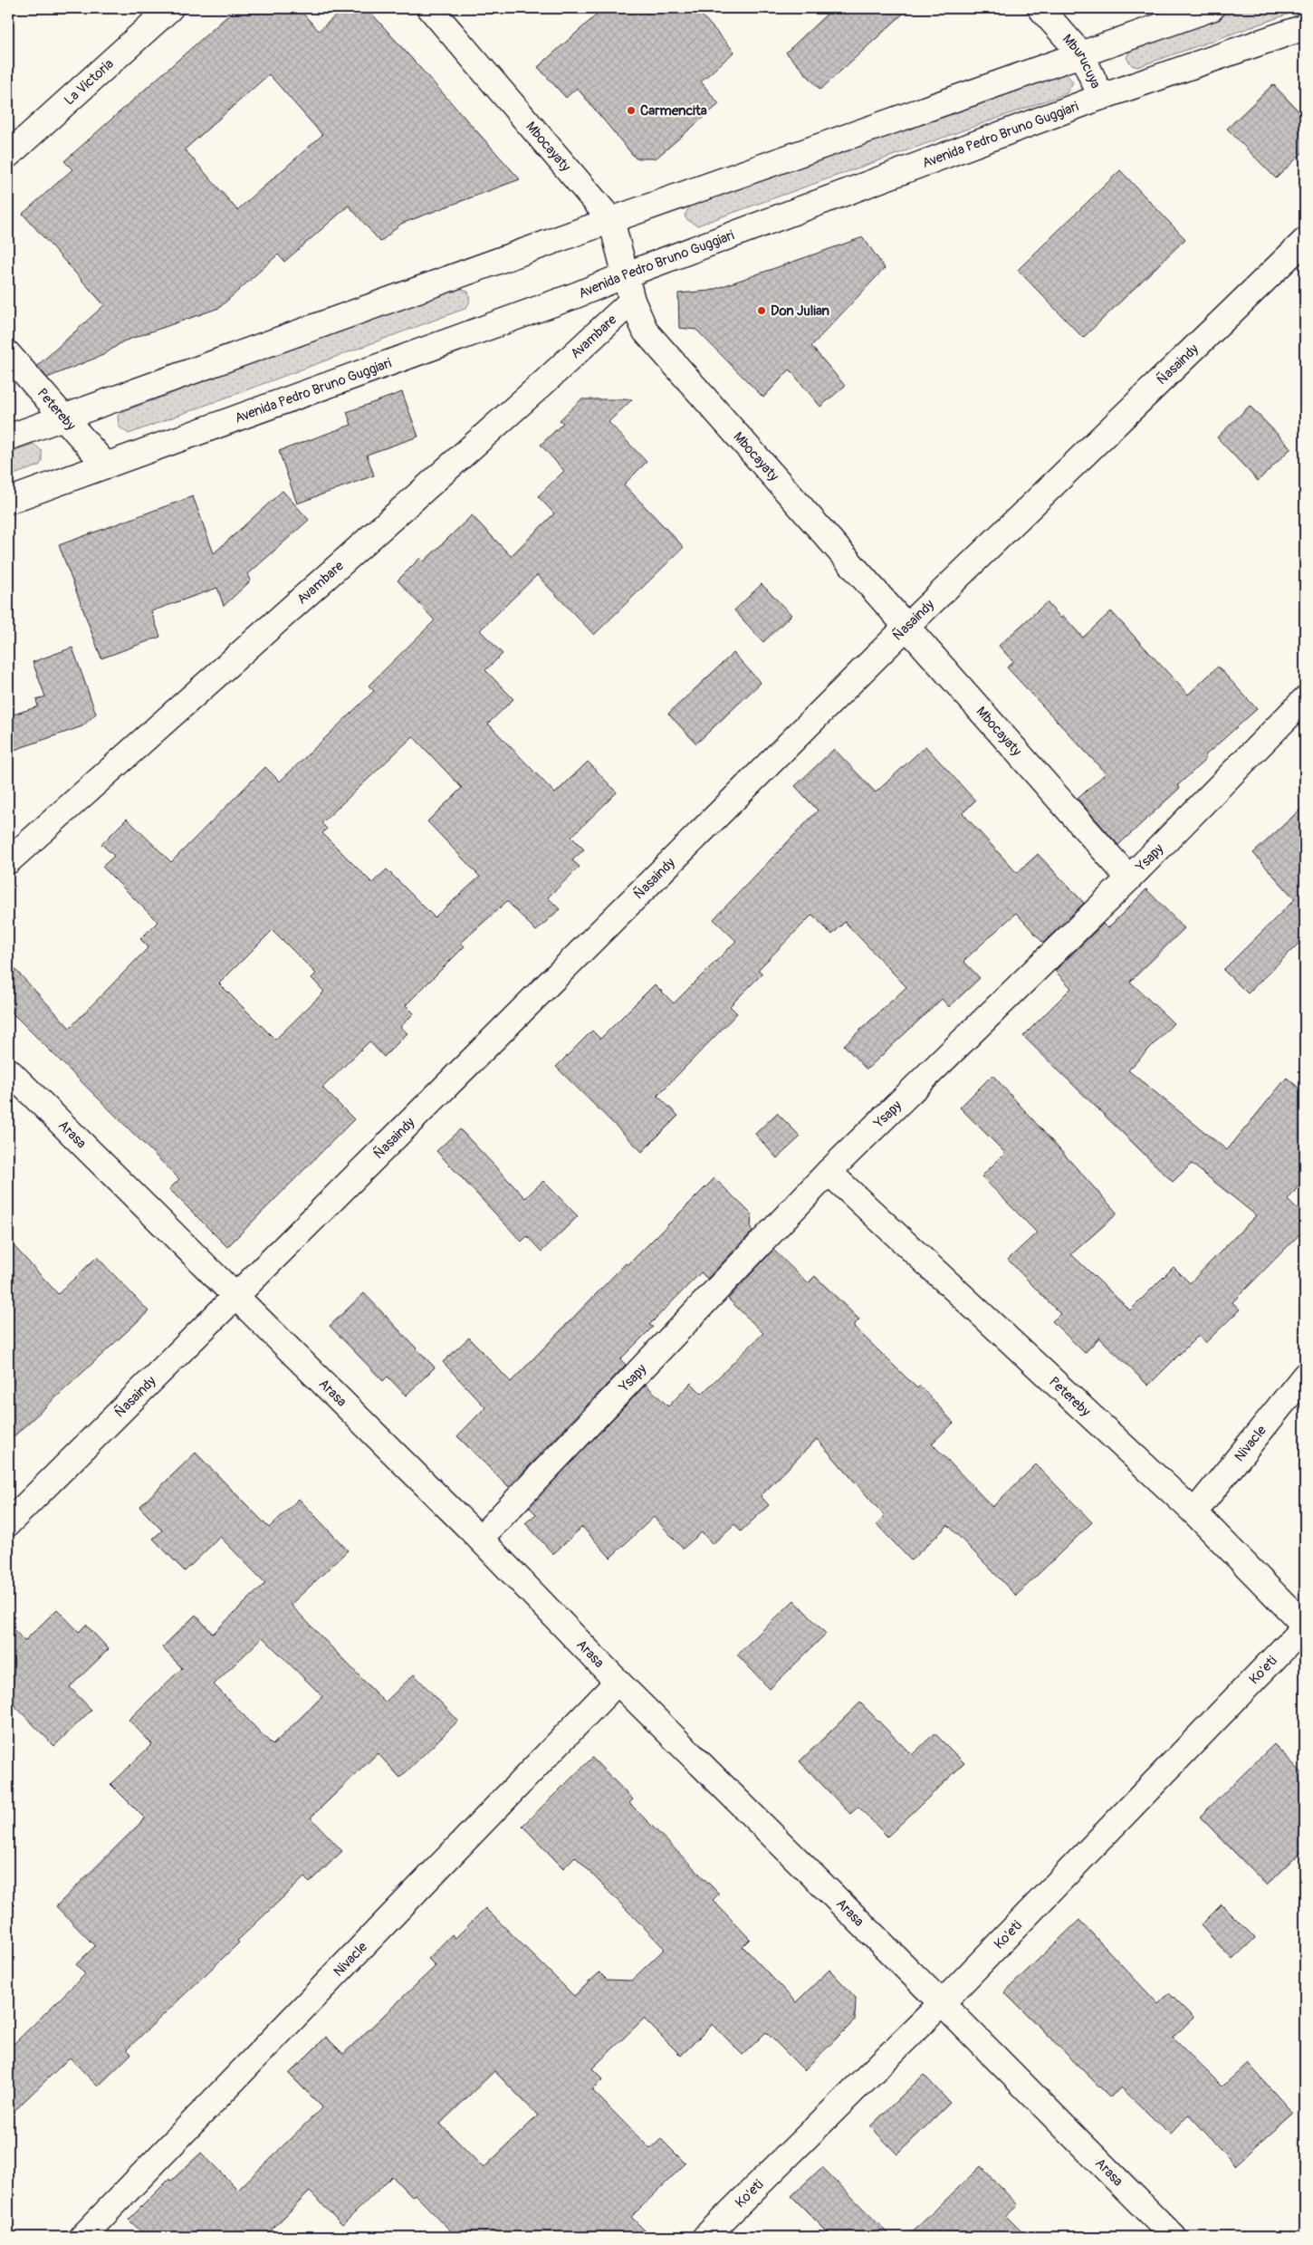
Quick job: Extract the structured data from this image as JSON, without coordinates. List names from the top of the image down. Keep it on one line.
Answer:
{"streets":{"street":["Mburucuya","La Victoria","Avenida Pedro Bruno Guggiari","Mbocayaty","Avambare","Ñasaindy","Petereby","Ysapy","Arasa","Nivacle","Ko'eti"]},"crossings":[["Mburucuya","Avenida Pedro Bruno Guggiari"],["Avenida Pedro Bruno Guggiari","Mbocayaty"],["Avenida Pedro Bruno Guggiari","Petereby"],["Mbocayaty","Avambare"],["Mbocayaty","Ñasaindy"],["Mbocayaty","Ysapy"],["Ñasaindy","Arasa"],["Petereby","Ysapy"],["Petereby","Nivacle"],["Petereby","Ko'eti"],["Ysapy","Arasa"],["Arasa","Nivacle"],["Arasa","Ko'eti"]],"places":["Carmencita","Don Julian"]}
